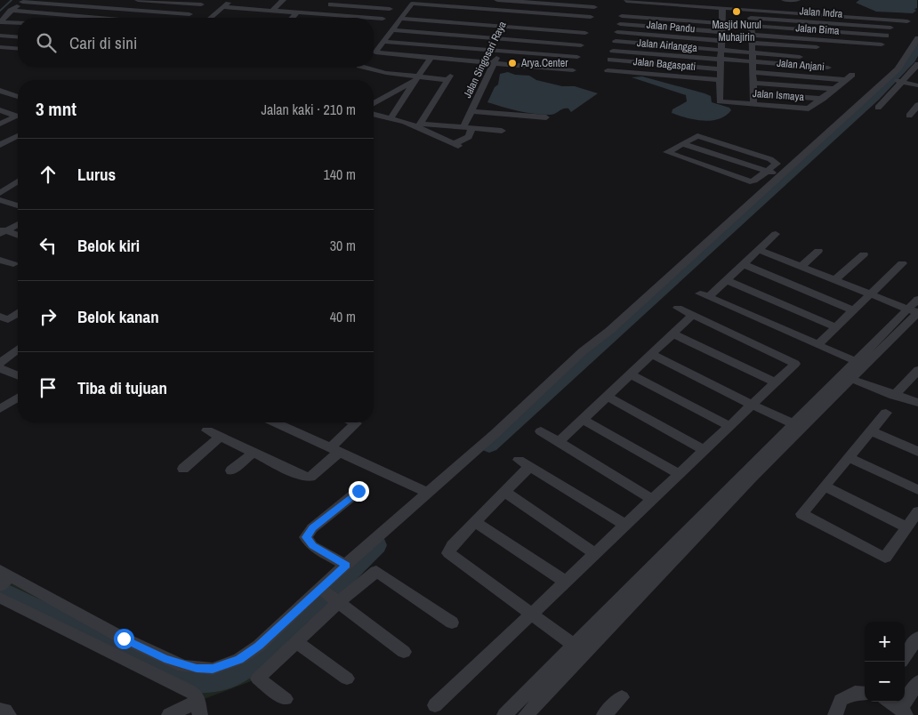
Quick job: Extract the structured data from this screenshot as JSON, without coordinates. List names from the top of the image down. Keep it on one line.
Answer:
{"streets":{"street":["Jalan Indra","Jalan Pandu","Jalan Bima","Jalan Airlangga","Jalan Singosari Raya","Jalan Bagaspati","Jalan Anjani","Jalan Ismaya"]},"crossings":[["Jalan Bagaspati","Jalan Ismaya"],["Jalan Anjani","Jalan Ismaya"]],"places":["Masjid Nurul Muhajirin","Arya.Center"],"page":{"search":"Cari di sini","heading":["3 mnt","Jalan kaki · 210 m"],"list":[["Lurus","140 m"],["Belok kiri","30 m"],["Belok kanan","40 m"],"Tiba di tujuan"],"map_buttons":["+","−"]}}
